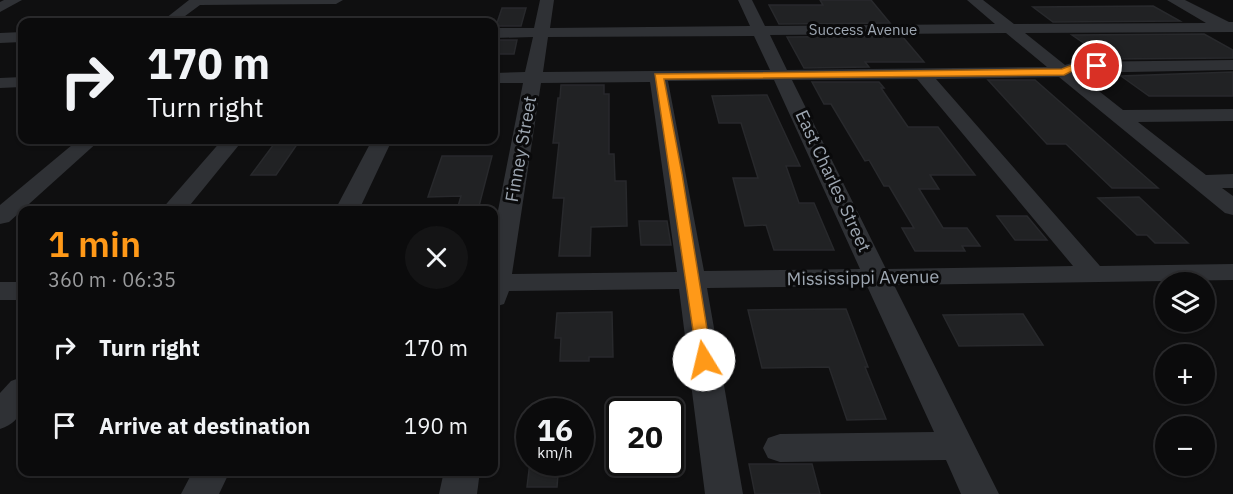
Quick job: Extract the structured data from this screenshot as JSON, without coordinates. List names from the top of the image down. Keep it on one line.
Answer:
{"streets":{"street":["Success Avenue","Finney Street","East Charles Street","Mississippi Avenue"]},"crossings":[["Success Avenue","Finney Street"],["Success Avenue","East Charles Street"],["East Charles Street","Mississippi Avenue"]],"page":{"turn":["170 m","Turn right"],"heading":["1 min","360 m · 06:35"],"map_buttons":["+","−"],"list":[{"name":"Turn right","value":"170 m"},{"name":"Arrive at destination","value":"190 m"}],"speed":"16 km/h","limit":"20"}}
